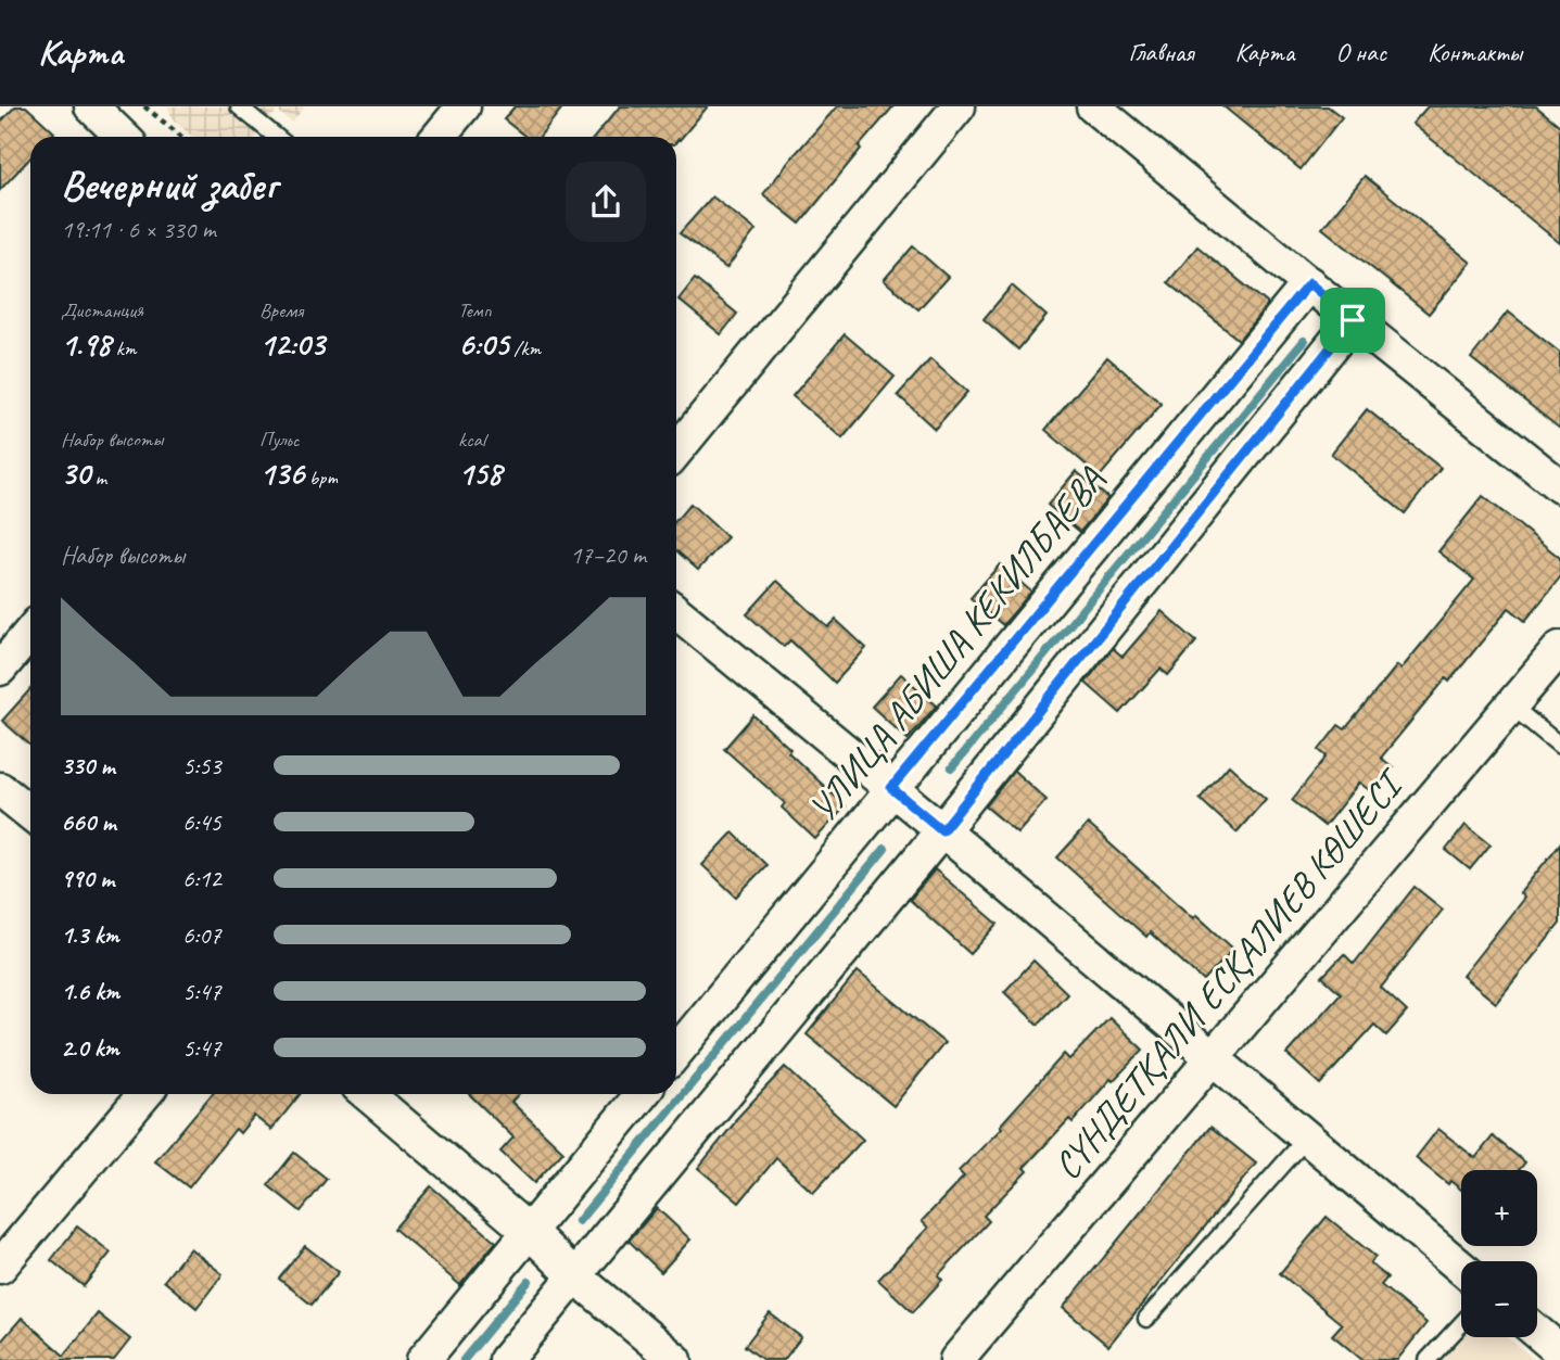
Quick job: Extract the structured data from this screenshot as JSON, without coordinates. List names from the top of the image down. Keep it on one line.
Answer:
{"streets":{"street":["УЛИЦА АБИША КЕКИЛБАЕВА","СҮНДЕТҚАЛИ ЕСҚАЛИЕВ КӨШЕСІ"]},"page":{"header":"Карта","nav":["Главная","Карта","О нас","Контакты"],"heading":["Вечерний забег","19:11 · 6 × 330 m"],"stats":[["Дистанция","1.98 km"],["Время","12:03"],["Темп","6:05 /km"],["Набор высоты","30 m"],["Пульс","136 bpm"],["kcal","158"]],"chart":["Набор высоты","17–20 m"],"list":[{"name":"330 m","note":"5:53"},{"name":"660 m","note":"6:45"},{"name":"990 m","note":"6:12"},{"name":"1.3 km","note":"6:07"},{"name":"1.6 km","note":"5:47"},{"name":"2.0 km","note":"5:47"}],"map_buttons":["+","−"]}}
